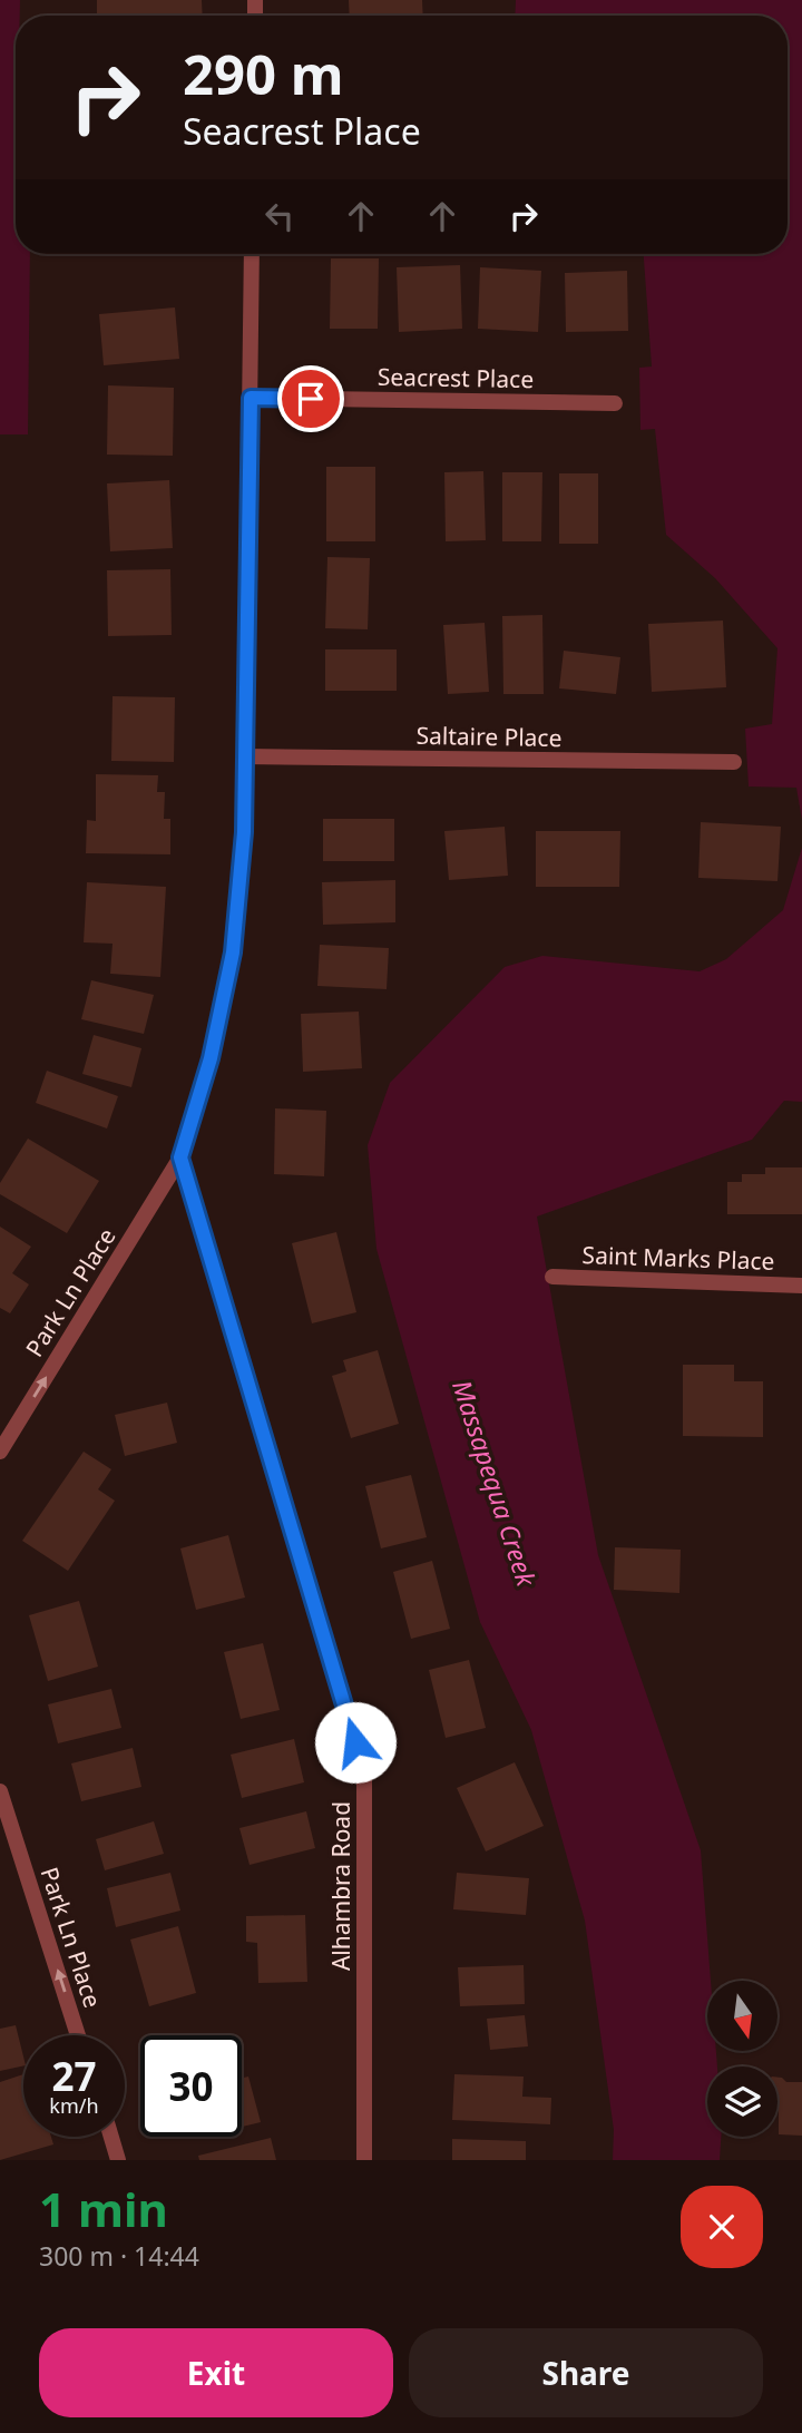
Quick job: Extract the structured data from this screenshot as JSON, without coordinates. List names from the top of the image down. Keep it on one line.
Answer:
{"streets":{"street":["Seacrest Place","Saltaire Place","Saint Marks Place","Park Ln Place","Alhambra Road"]},"crossings":[["Park Ln Place","Alhambra Road"]],"one_way":["Park Ln Place"],"water":["Massapequa Creek"],"north":"bottom","page":{"turn":["290 m","Seacrest Place"],"speed":"27 km/h","limit":"30","heading":["1 min","300 m · 14:44"],"buttons":["Exit","Share"]}}
